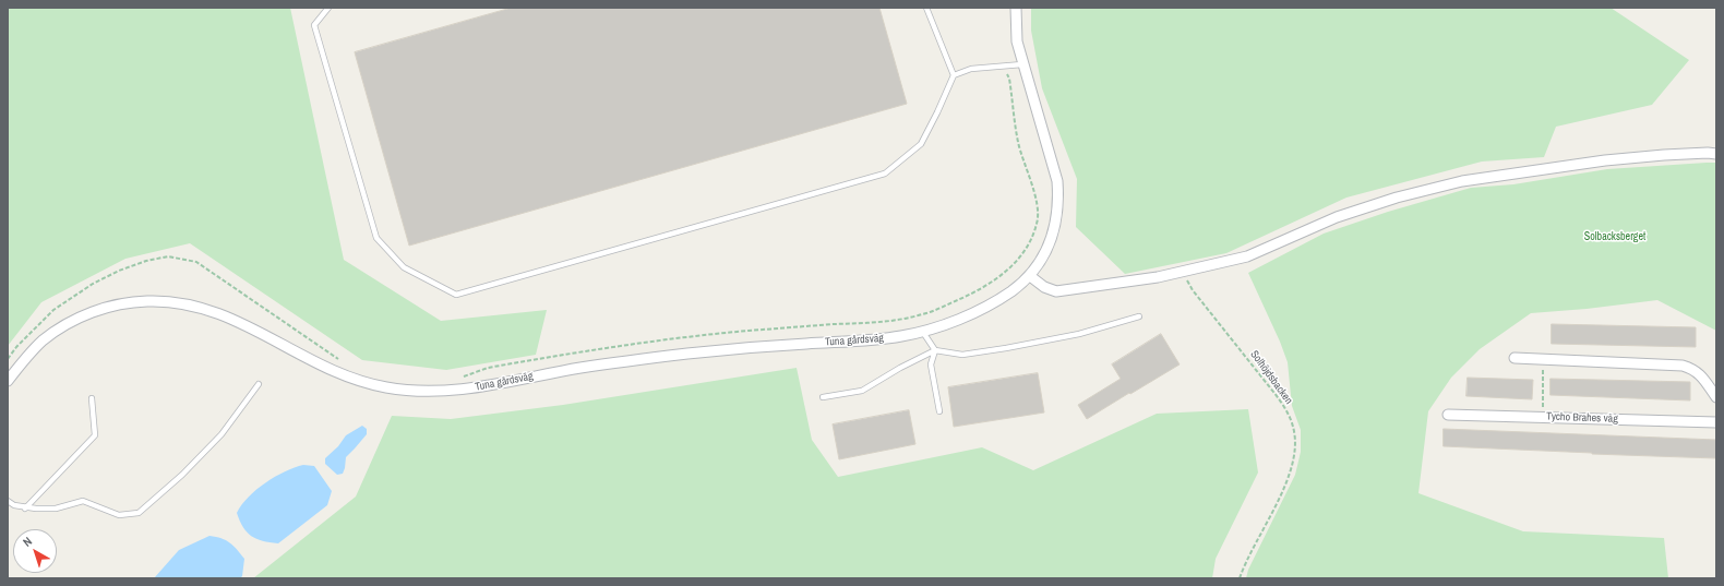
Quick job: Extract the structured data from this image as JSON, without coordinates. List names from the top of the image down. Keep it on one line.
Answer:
{"streets":{"street":["Tuna gårdsväg","Tycho Brahes väg"],"path":["Solhöjdsbacken"]},"parks":["Solbacksberget"],"north":"top left"}
